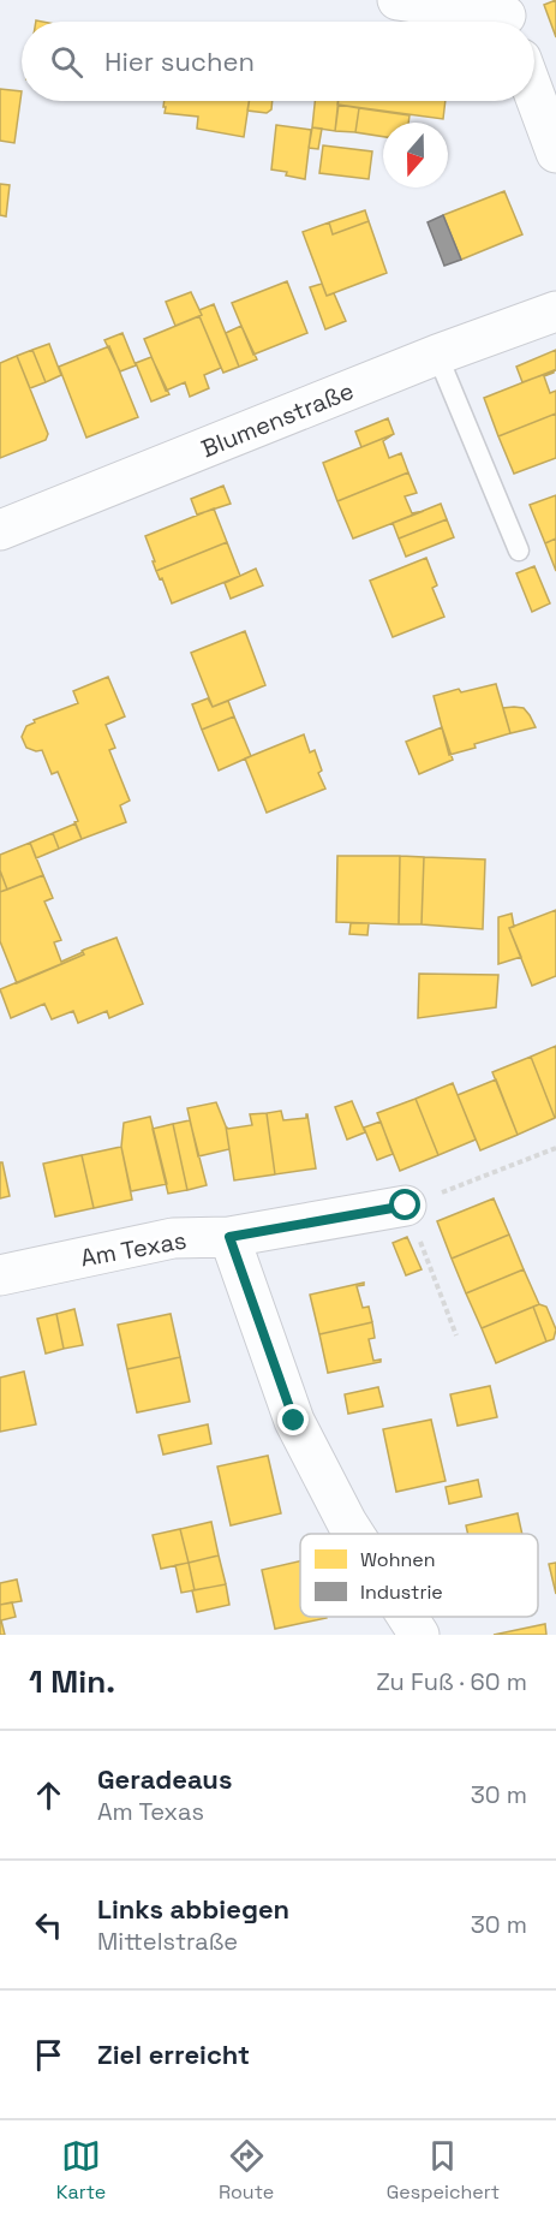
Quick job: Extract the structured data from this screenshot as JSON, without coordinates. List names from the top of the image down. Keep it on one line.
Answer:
{"streets":{"street":["Blumenstraße","Am Texas"]},"legend":["Wohnen","Industrie"],"north":"bottom","page":{"search":"Hier suchen","heading":["1 Min.","Zu Fuß · 60 m"],"list":[["Geradeaus","Am Texas","30 m"],["Links abbiegen","Mittelstraße","30 m"],"Ziel erreicht"],"nav":["Karte","Route","Gespeichert"]}}
